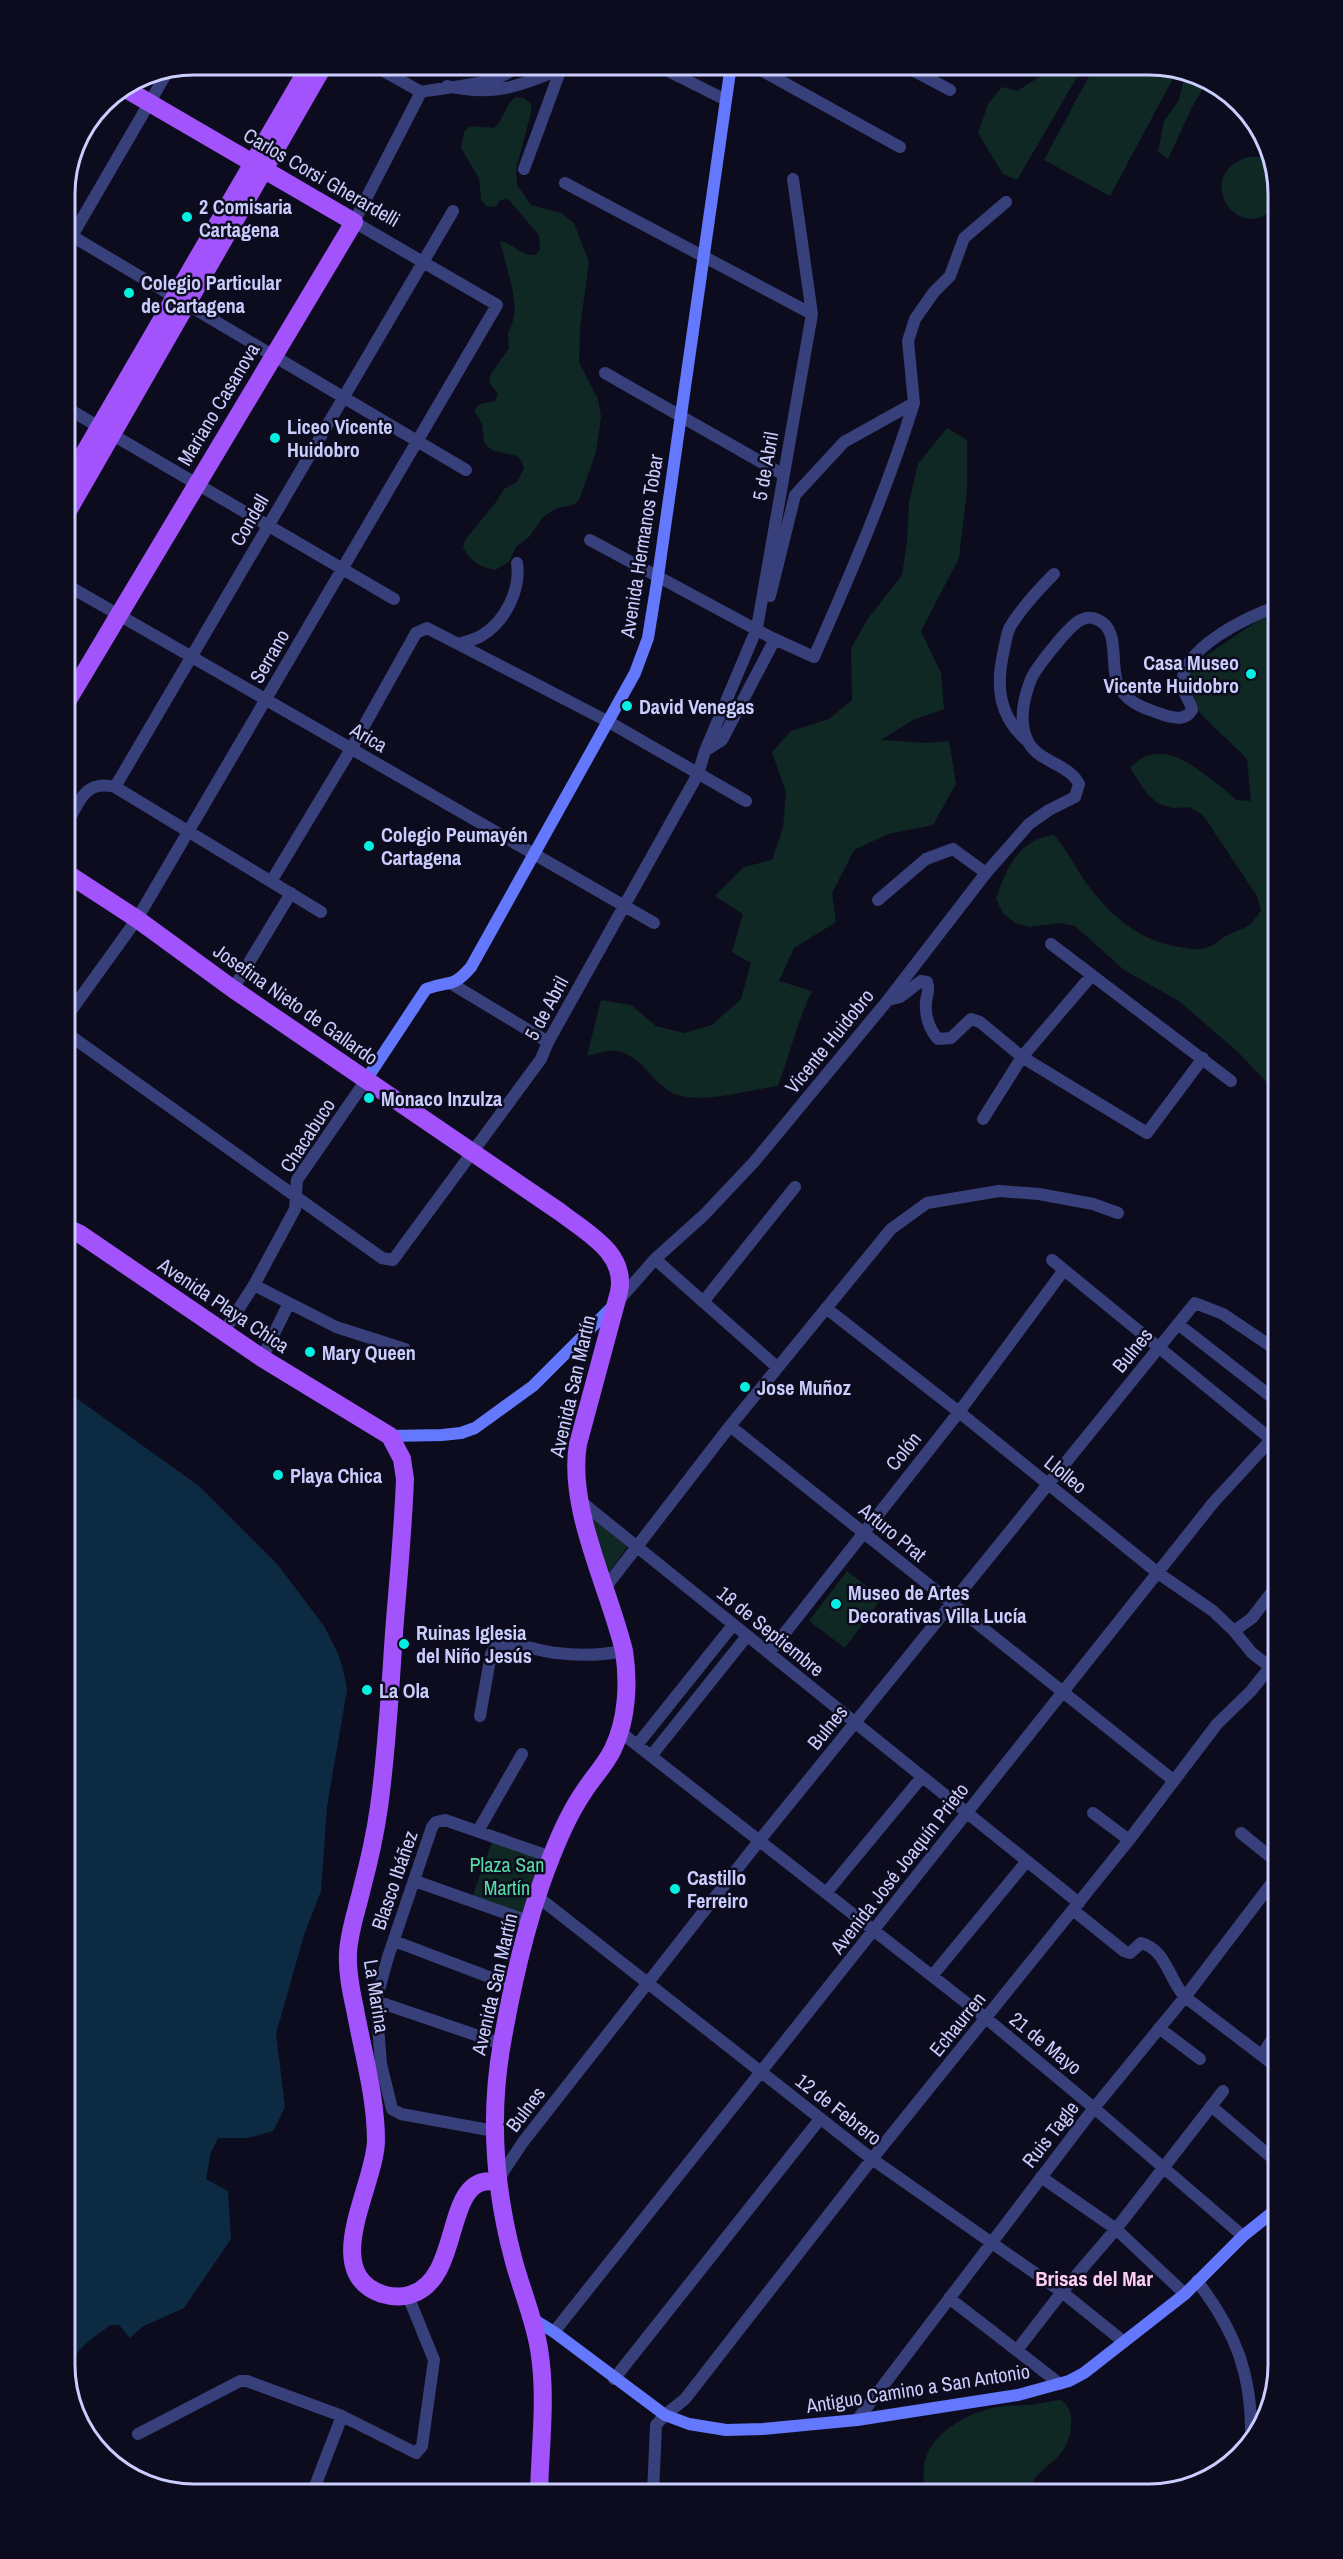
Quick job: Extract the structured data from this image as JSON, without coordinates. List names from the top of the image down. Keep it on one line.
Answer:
{"streets":{"main road":["Carlos Corsi Gherardelli","Mariano Casanova","Josefina Nieto de Gallardo","Avenida Playa Chica","Avenida San Martín","La Marina"],"street":["5 de Abril","Condell","Avenida Hermanos Tobar","Serrano","Arica","Vicente Huidobro","Chacabuco","Bulnes","Colón","Llolleo","Arturo Prat","18 de Septiembre","Avenida José Joaquín Prieto","Blasco Ibáñez","Echaurren","21 de Mayo","12 de Febrero","Ruis Tagle","Antiguo Camino a San Antonio"]},"crossings":[["Carlos Corsi Gherardelli","Mariano Casanova"],["Carlos Corsi Gherardelli","Condell"],["Carlos Corsi Gherardelli","Serrano"],["Mariano Casanova","Arica"],["5 de Abril","Arica"],["5 de Abril","Josefina Nieto de Gallardo"],["5 de Abril","Chacabuco"],["Condell","Arica"],["Avenida Hermanos Tobar","Arica"],["Avenida Hermanos Tobar","Chacabuco"],["Serrano","Arica"],["Serrano","Josefina Nieto de Gallardo"],["Josefina Nieto de Gallardo","Chacabuco"],["Josefina Nieto de Gallardo","Avenida San Martín"],["Vicente Huidobro","Avenida Playa Chica"],["Vicente Huidobro","Avenida San Martín"],["Vicente Huidobro","La Marina"],["Chacabuco","Avenida Playa Chica"],["Avenida Playa Chica","La Marina"],["Bulnes","Avenida San Martín"],["Bulnes","Llolleo"],["Bulnes","Arturo Prat"],["Bulnes","18 de Septiembre"],["Bulnes","21 de Mayo"],["Bulnes","12 de Febrero"],["Avenida San Martín","18 de Septiembre"],["Avenida San Martín","Blasco Ibáñez"],["Avenida San Martín","21 de Mayo"],["Avenida San Martín","12 de Febrero"],["Avenida San Martín","Antiguo Camino a San Antonio"],["Colón","Llolleo"],["Colón","Arturo Prat"],["Colón","18 de Septiembre"],["Llolleo","Avenida José Joaquín Prieto"],["Arturo Prat","Avenida José Joaquín Prieto"],["Arturo Prat","Echaurren"],["18 de Septiembre","Avenida José Joaquín Prieto"],["18 de Septiembre","Echaurren"],["18 de Septiembre","Ruis Tagle"],["Avenida José Joaquín Prieto","21 de Mayo"],["Avenida José Joaquín Prieto","12 de Febrero"],["Avenida José Joaquín Prieto","Antiguo Camino a San Antonio"],["Echaurren","21 de Mayo"],["Echaurren","12 de Febrero"],["Echaurren","Antiguo Camino a San Antonio"],["21 de Mayo","Ruis Tagle"],["21 de Mayo","Antiguo Camino a San Antonio"],["12 de Febrero","Ruis Tagle"],["12 de Febrero","Antiguo Camino a San Antonio"],["Ruis Tagle","Antiguo Camino a San Antonio"]],"districts":["Brisas del Mar"],"parks":["Plaza San Martín"],"places":["2 Comisaria Cartagena","Colegio Particular de Cartagena","Liceo Vicente Huidobro","Casa Museo Vicente Huidobro","David Venegas","Colegio Peumayén Cartagena","Monaco Inzulza","Mary Queen","Jose Muñoz","Playa Chica","Museo de Artes Decorativas Villa Lucía","Ruinas Iglesia del Niño Jesús","La Ola","Castillo Ferreiro"]}
